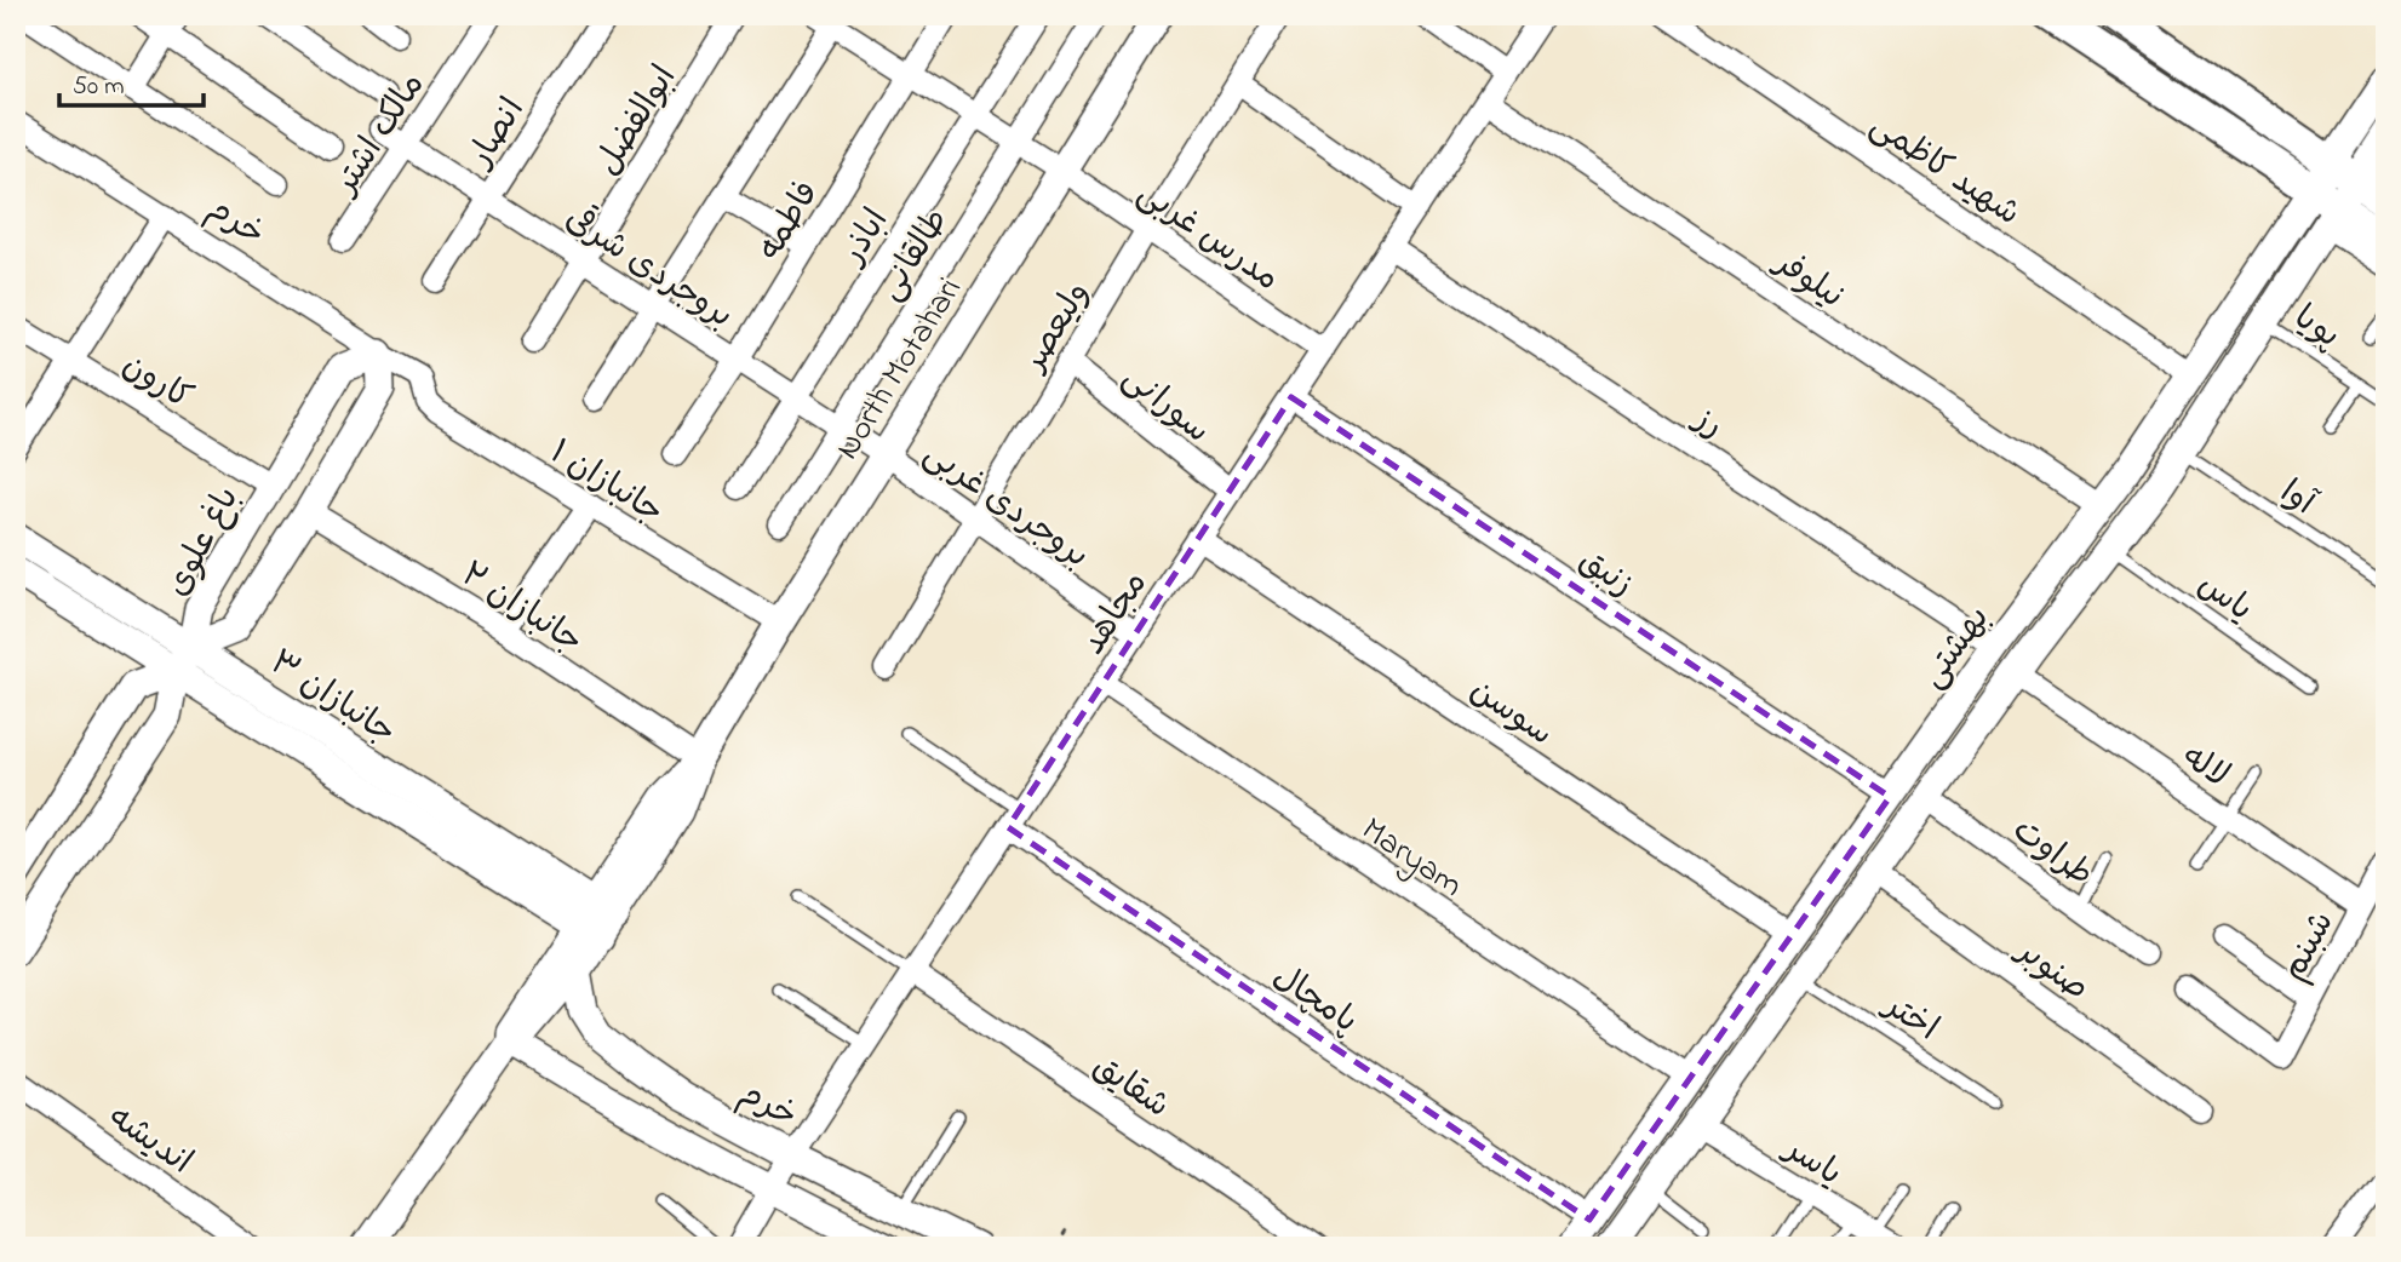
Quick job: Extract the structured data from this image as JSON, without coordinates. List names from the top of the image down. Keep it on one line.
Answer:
{"streets":{"street":["ابوالفضل","انصار","مالک اشتر","شهید کاظمی","خرم","فاطمه","مدرس غربی","اباذر","طالقانی","بروجردی شرقی","نیلوفر","ولیعصر","North Motahari","کارون","سورانی","رز","جانبازان ۱","بروجردی غربی","باغ علوی","زنبق","جانبازان ۲","مجاهد","بهشتی","جانبازان ۳","سوسن","لاله","طراوت","Maryam","شبنم","صنوبر","پامچال","شقایق","اندیشه","یاسر"],"lane":["پویا","آوا","یاس","اختر"]},"crossings":[["ابوالفضل","بروجردی شرقی"],["انصار","بروجردی شرقی"],["مالک اشتر","بروجردی شرقی"],["شهید کاظمی","بهشتی"],["خرم","North Motahari"],["خرم","جانبازان ۱"],["خرم","باغ علوی"],["خرم","مجاهد"],["فاطمه","مدرس غربی"],["فاطمه","بروجردی شرقی"],["مدرس غربی","اباذر"],["مدرس غربی","طالقانی"],["مدرس غربی","ولیعصر"],["مدرس غربی","North Motahari"],["مدرس غربی","مجاهد"],["اباذر","بروجردی شرقی"],["طالقانی","بروجردی شرقی"],["بروجردی شرقی","North Motahari"],["بروجردی شرقی","بروجردی غربی"],["نیلوفر","مجاهد"],["نیلوفر","بهشتی"],["ولیعصر","سورانی"],["ولیعصر","بروجردی غربی"],["پویا","بهشتی"],["North Motahari","جانبازان ۱"],["North Motahari","بروجردی غربی"],["North Motahari","جانبازان ۲"],["North Motahari","جانبازان ۳"],["کارون","باغ علوی"],["سورانی","مجاهد"],["رز","مجاهد"],["رز","بهشتی"],["آوا","بهشتی"],["بروجردی غربی","مجاهد"],["باغ علوی","جانبازان ۲"],["باغ علوی","جانبازان ۳"],["زنبق","مجاهد"],["زنبق","بهشتی"],["یاس","بهشتی"],["مجاهد","سوسن"],["مجاهد","Maryam"],["مجاهد","پامچال"],["مجاهد","شقایق"],["بهشتی","سوسن"],["بهشتی","لاله"],["بهشتی","طراوت"],["بهشتی","Maryam"],["بهشتی","صنوبر"],["بهشتی","پامچال"],["بهشتی","اختر"],["بهشتی","یاسر"],["لاله","شبنم"]],"scale_bar":"50 m"}
